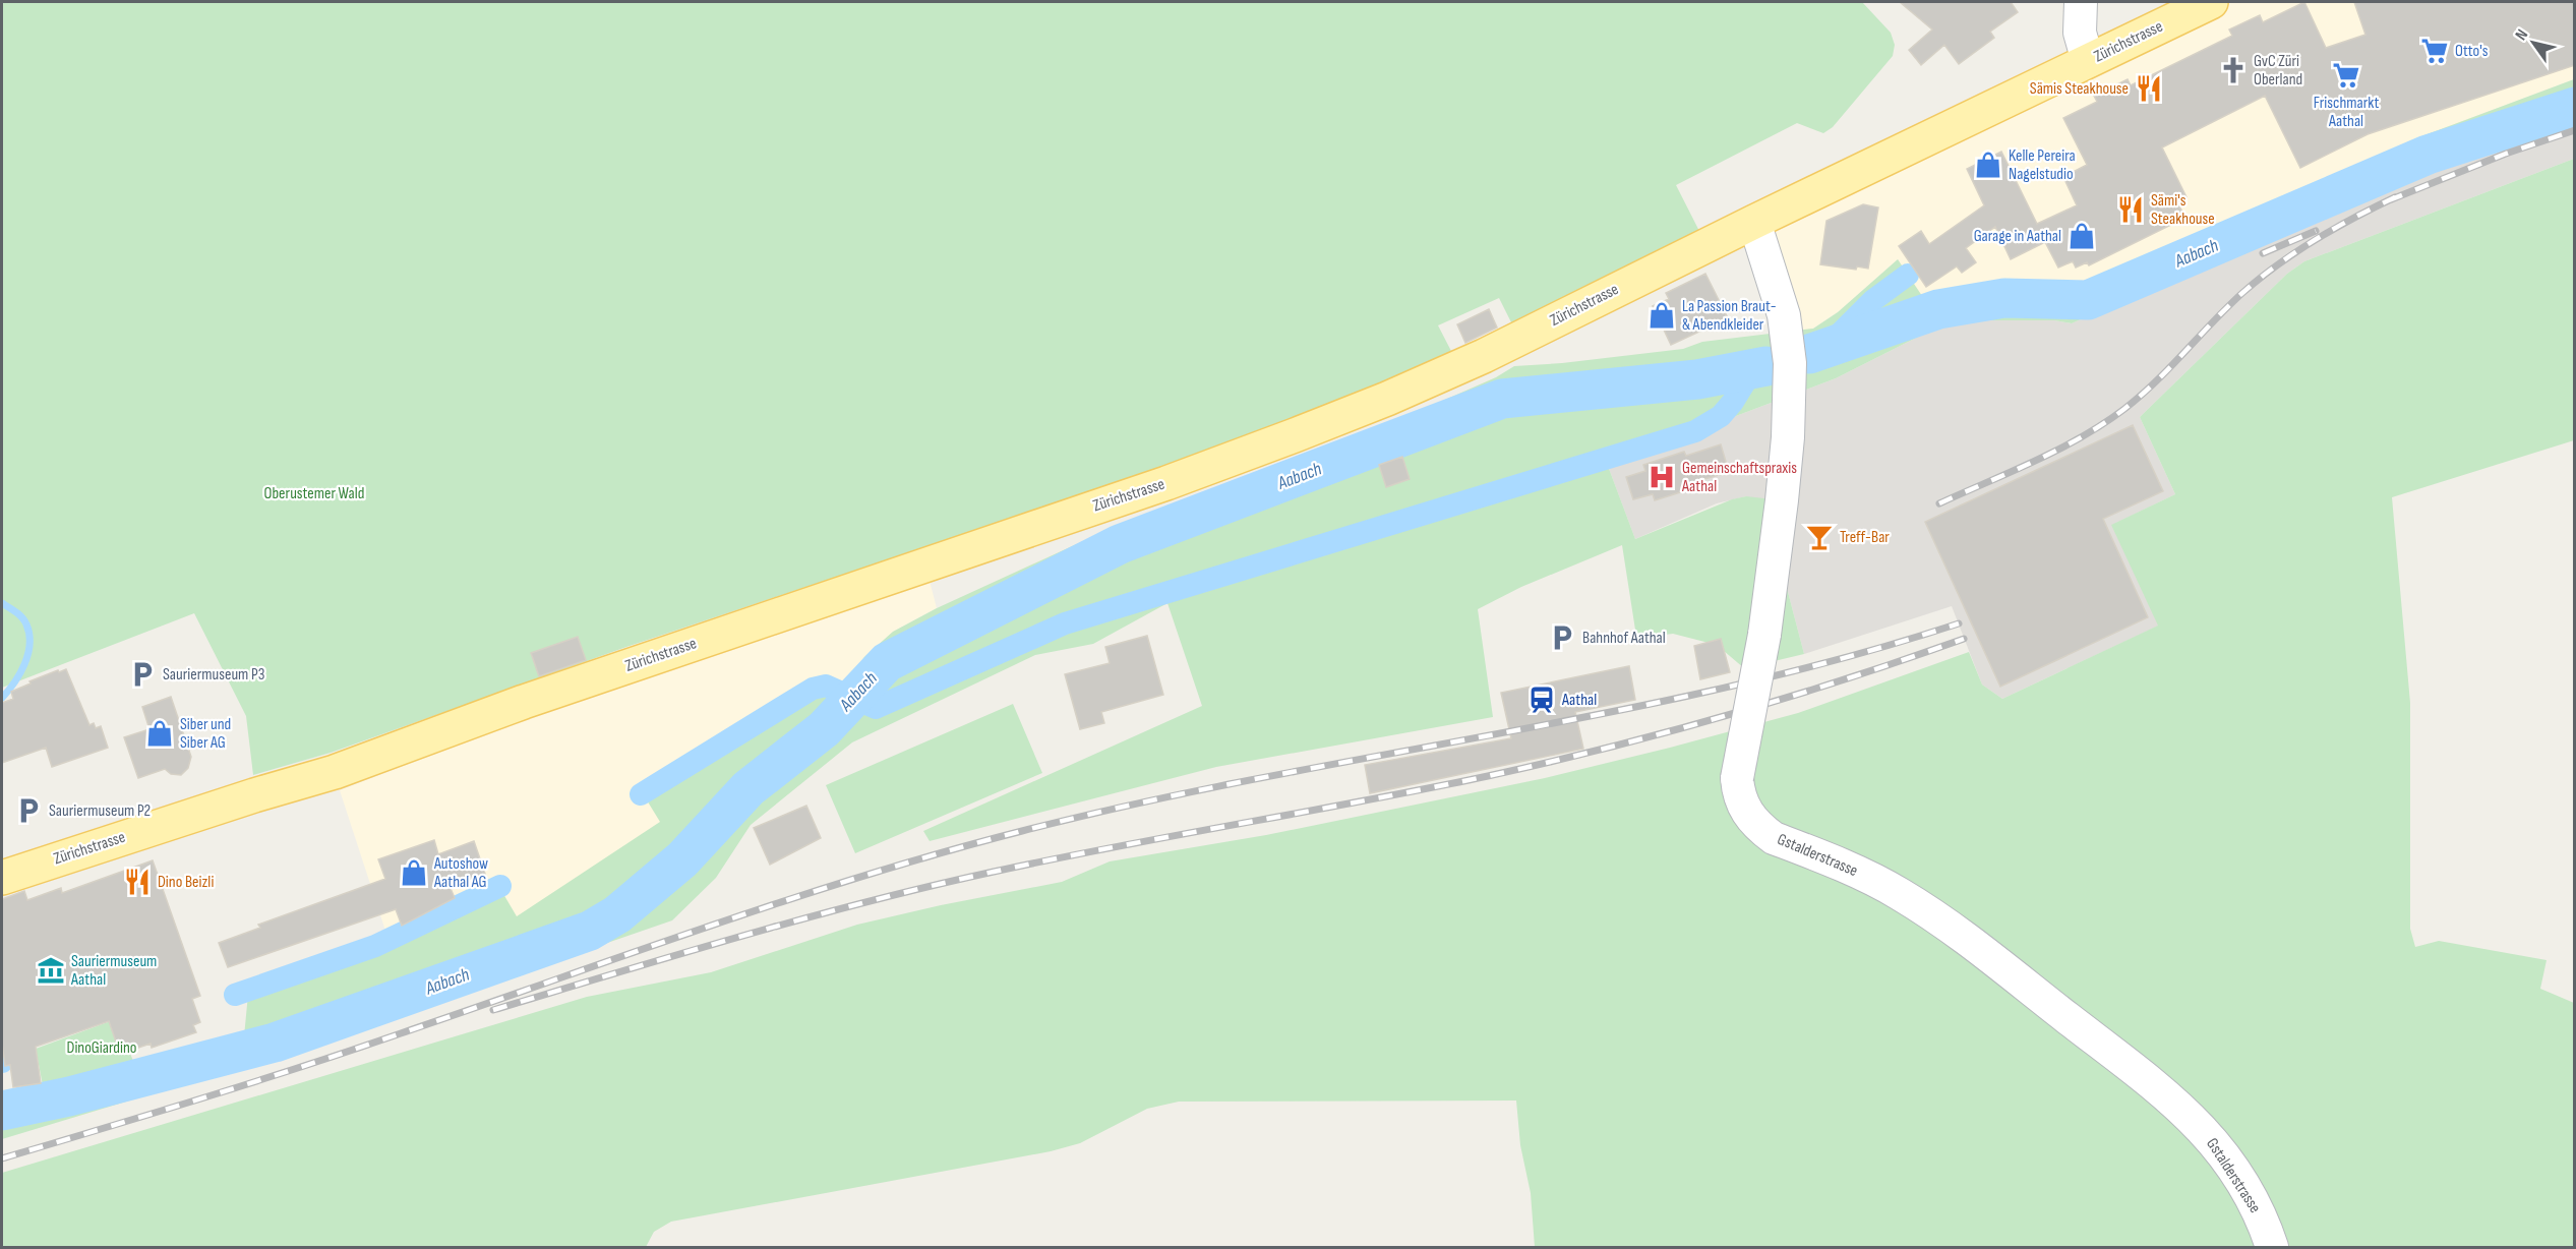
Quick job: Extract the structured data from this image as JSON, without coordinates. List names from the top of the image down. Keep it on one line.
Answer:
{"streets":{"main road":["Zürichstrasse"],"street":["Gstalderstrasse"]},"crossings":[["Zürichstrasse","Gstalderstrasse"]],"water":["Aabach"],"parks":["Oberustemer Wald","DinoGiardino"],"places":{"supermarket":["Otto's","Frischmarkt Aathal"],"church":["GvC Züri Oberland"],"restaurant":["Sämis Steakhouse","Sämi's Steakhouse","Dino Beizli"],"shop":["Kelle Pereira Nagelstudio","Garage in Aathal","La Passion Braut- & Abendkleider","Siber und Siber AG","Autoshow Aathal AG"],"hospital":["Gemeinschaftspraxis Aathal"],"bar":["Treff-Bar"],"parking":["Bahnhof Aathal","Sauriermuseum P3","Sauriermuseum P2"],"station":["Aathal"],"museum":["Sauriermuseum Aathal"]},"north":"top left"}
